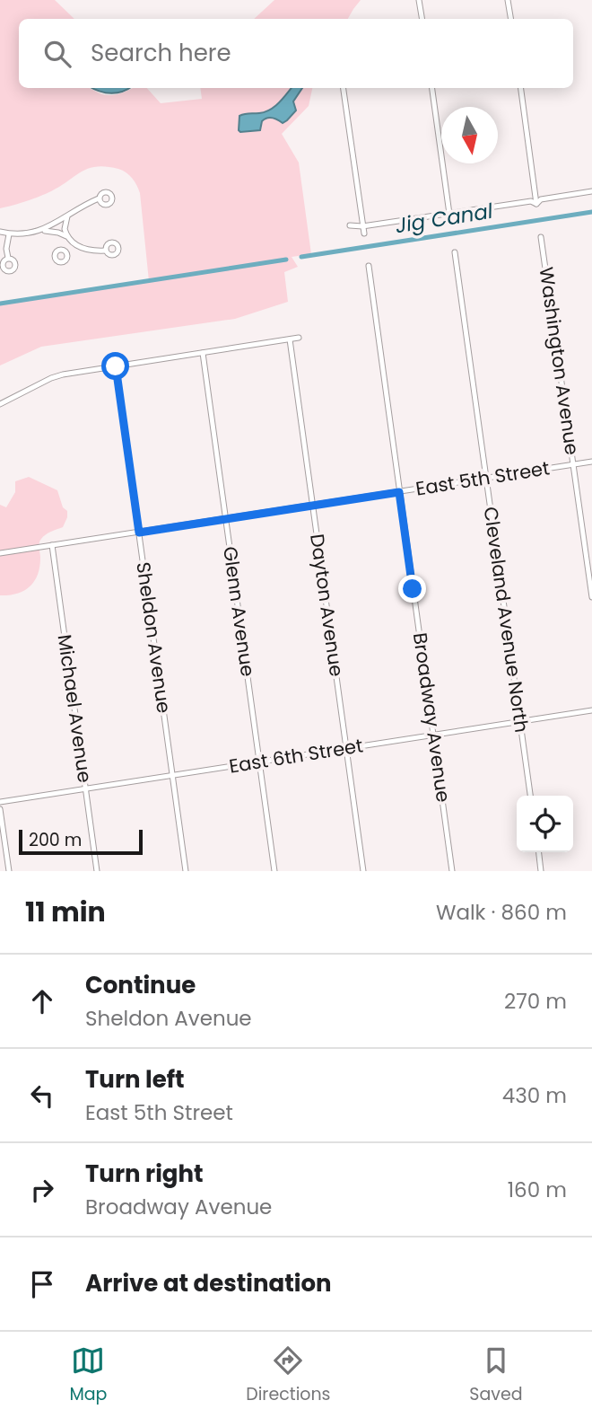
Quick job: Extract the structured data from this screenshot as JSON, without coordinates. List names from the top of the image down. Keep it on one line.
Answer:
{"streets":{"street":["Washington Avenue","East 5th Street","Dayton Avenue","Glenn Avenue","Cleveland Avenue North","Sheldon Avenue","Michael Avenue","Broadway Avenue","East 6th Street"]},"crossings":[["Washington Avenue","East 5th Street"],["East 5th Street","Dayton Avenue"],["East 5th Street","Glenn Avenue"],["East 5th Street","Cleveland Avenue North"],["East 5th Street","Sheldon Avenue"],["East 5th Street","Michael Avenue"],["East 5th Street","Broadway Avenue"],["Dayton Avenue","East 6th Street"],["Glenn Avenue","East 6th Street"],["Cleveland Avenue North","East 6th Street"],["Sheldon Avenue","East 6th Street"],["Michael Avenue","East 6th Street"],["Broadway Avenue","East 6th Street"]],"water":["Jig Canal"],"scale_bar":"200 m","north":"bottom","page":{"search":"Search here","scale":"200 m","heading":["11 min","Walk · 860 m"],"list":[["Continue","Sheldon Avenue","270 m"],["Turn left","East 5th Street","430 m"],["Turn right","Broadway Avenue","160 m"],"Arrive at destination"],"nav":["Map","Directions","Saved"]}}
